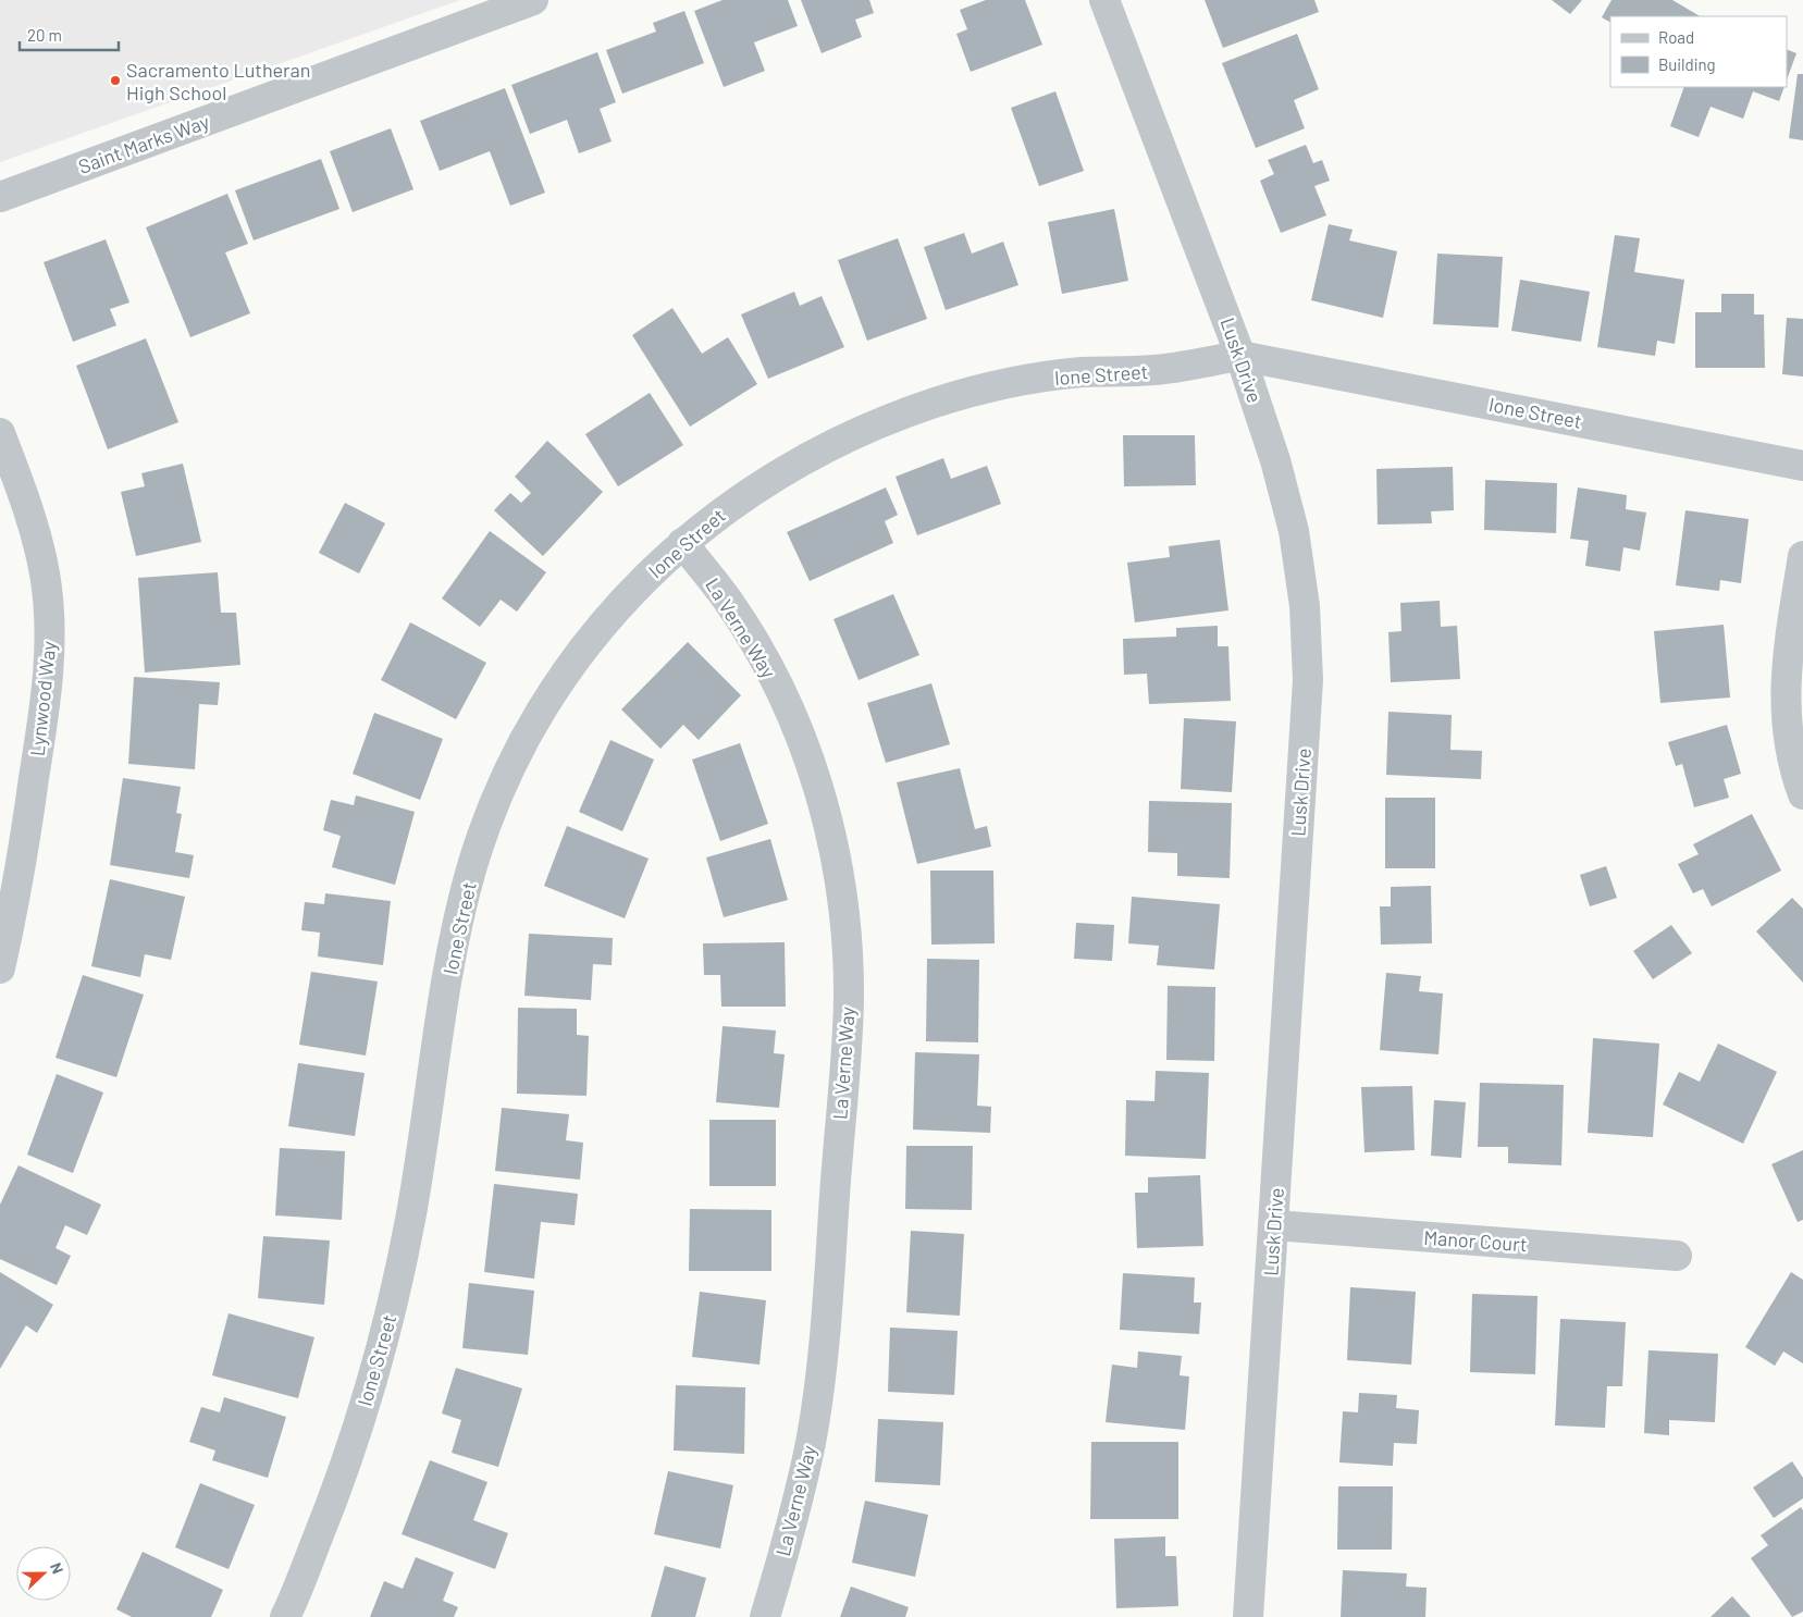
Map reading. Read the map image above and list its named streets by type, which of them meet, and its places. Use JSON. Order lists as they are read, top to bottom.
{
  "streets": {
    "street": [
      "Saint Marks Way",
      "Lusk Drive",
      "Ione Street",
      "La Verne Way",
      "Lynwood Way",
      "Manor Court"
    ]
  },
  "crossings": [
    ["Lusk Drive", "Ione Street"],
    ["Lusk Drive", "Manor Court"],
    ["Ione Street", "La Verne Way"]
  ],
  "places": ["Sacramento Lutheran High School"],
  "legend": ["Road", "Building"],
  "scale_bar": "20 m",
  "north": "right"
}
